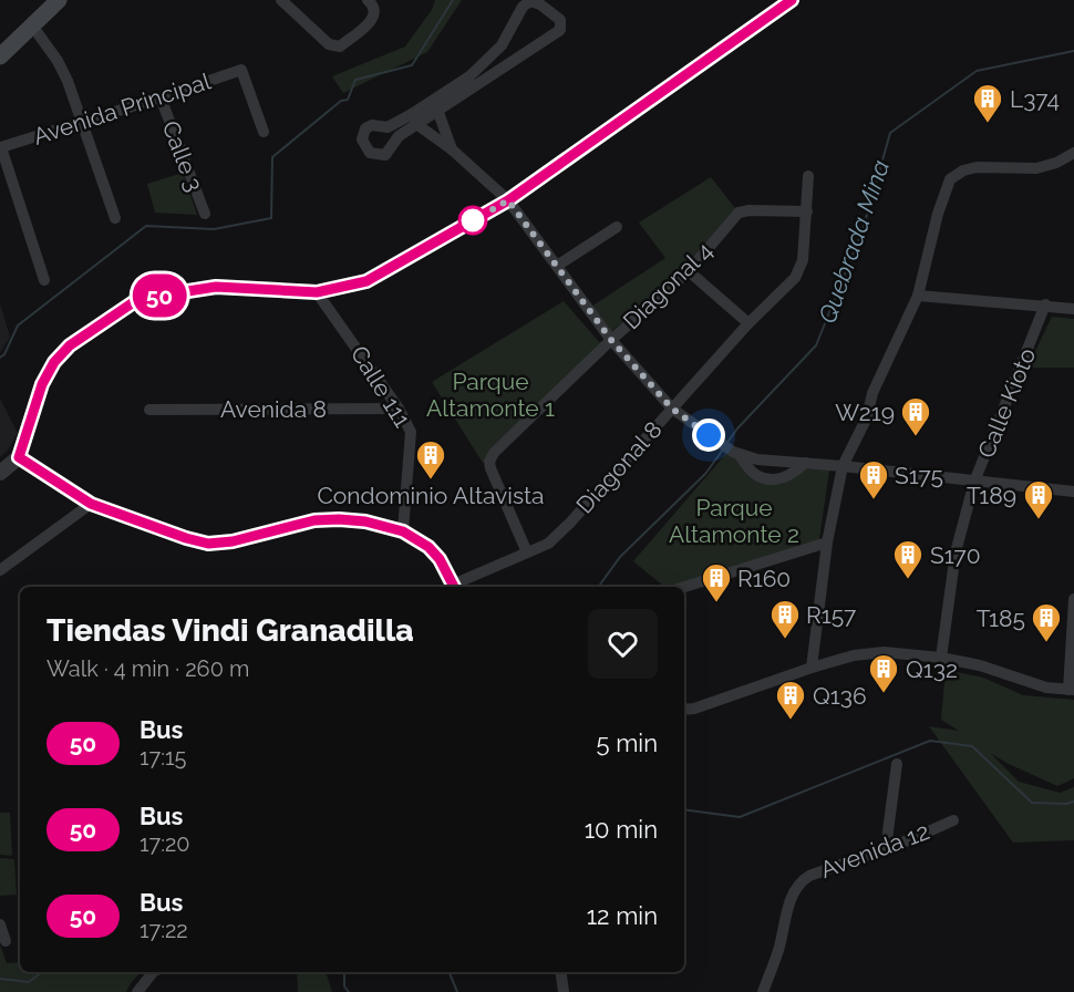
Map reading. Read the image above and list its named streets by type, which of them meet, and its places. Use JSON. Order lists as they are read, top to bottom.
{
  "streets": {
    "street": [
      "Avenida Principal",
      "Calle 3",
      "Diagonal 4",
      "Calle 111",
      "Calle Kioto",
      "Avenida 8",
      "Diagonal 8",
      "Avenida 12"
    ]
  },
  "crossings": [
    ["Avenida Principal", "Calle 3"],
    ["Diagonal 4", "Diagonal 8"],
    ["Calle 111", "Avenida 8"]
  ],
  "water": ["Quebrada Mina"],
  "parks": ["Parque Altamonte 1", "Parque Altamonte 2"],
  "places": {
    "building": [
      "L374",
      "W219",
      "Condominio Altavista",
      "S175",
      "T189",
      "S170",
      "R160",
      "R157",
      "T185",
      "Q132",
      "Q136"
    ]
  },
  "lines": ["bus line 50"],
  "page": {
    "on_map": "50",
    "heading": ["Tiendas Vindi Granadilla", "Walk · 4 min · 260 m"],
    "list": [
      {
        "mark": "50",
        "name": "Bus",
        "note": "17:15",
        "value": "5 min"
      },
      {
        "mark": "50",
        "name": "Bus",
        "note": "17:20",
        "value": "10 min"
      },
      {
        "mark": "50",
        "name": "Bus",
        "note": "17:22",
        "value": "12 min"
      }
    ]
  }
}
